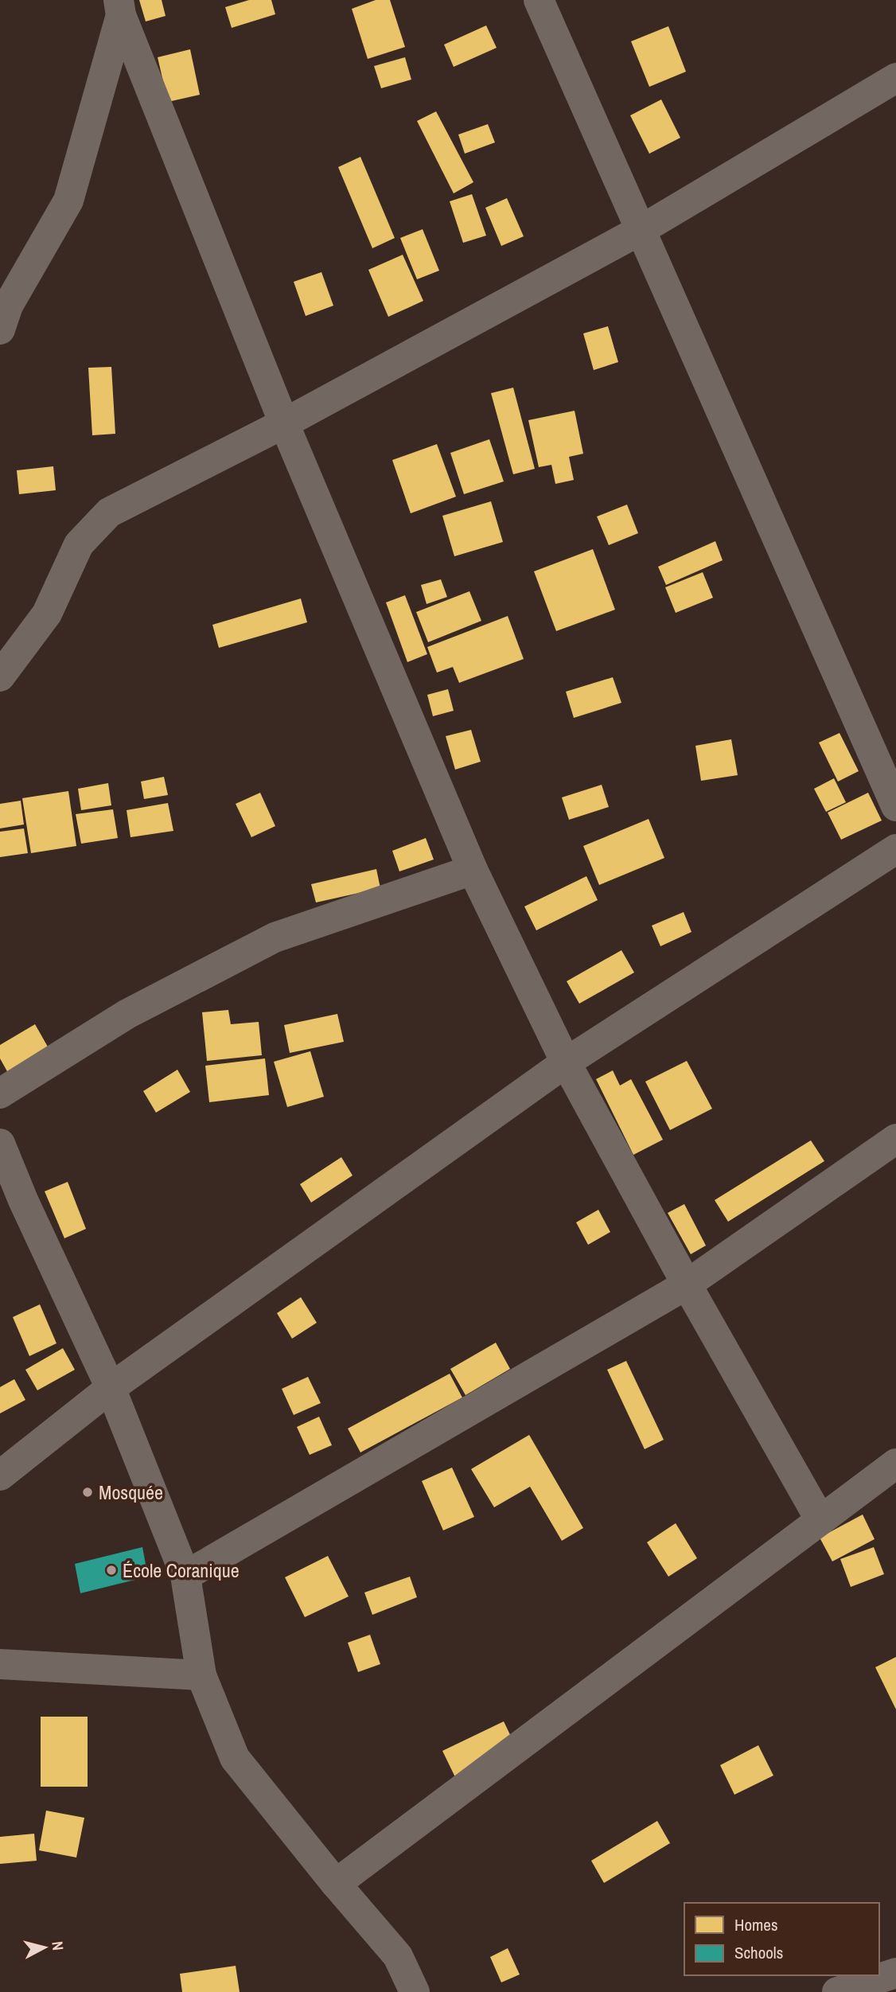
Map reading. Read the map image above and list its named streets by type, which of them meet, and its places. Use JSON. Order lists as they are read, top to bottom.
{
  "places": ["Mosquée", "École Coranique"],
  "legend": ["Homes", "Schools"],
  "north": "right"
}
